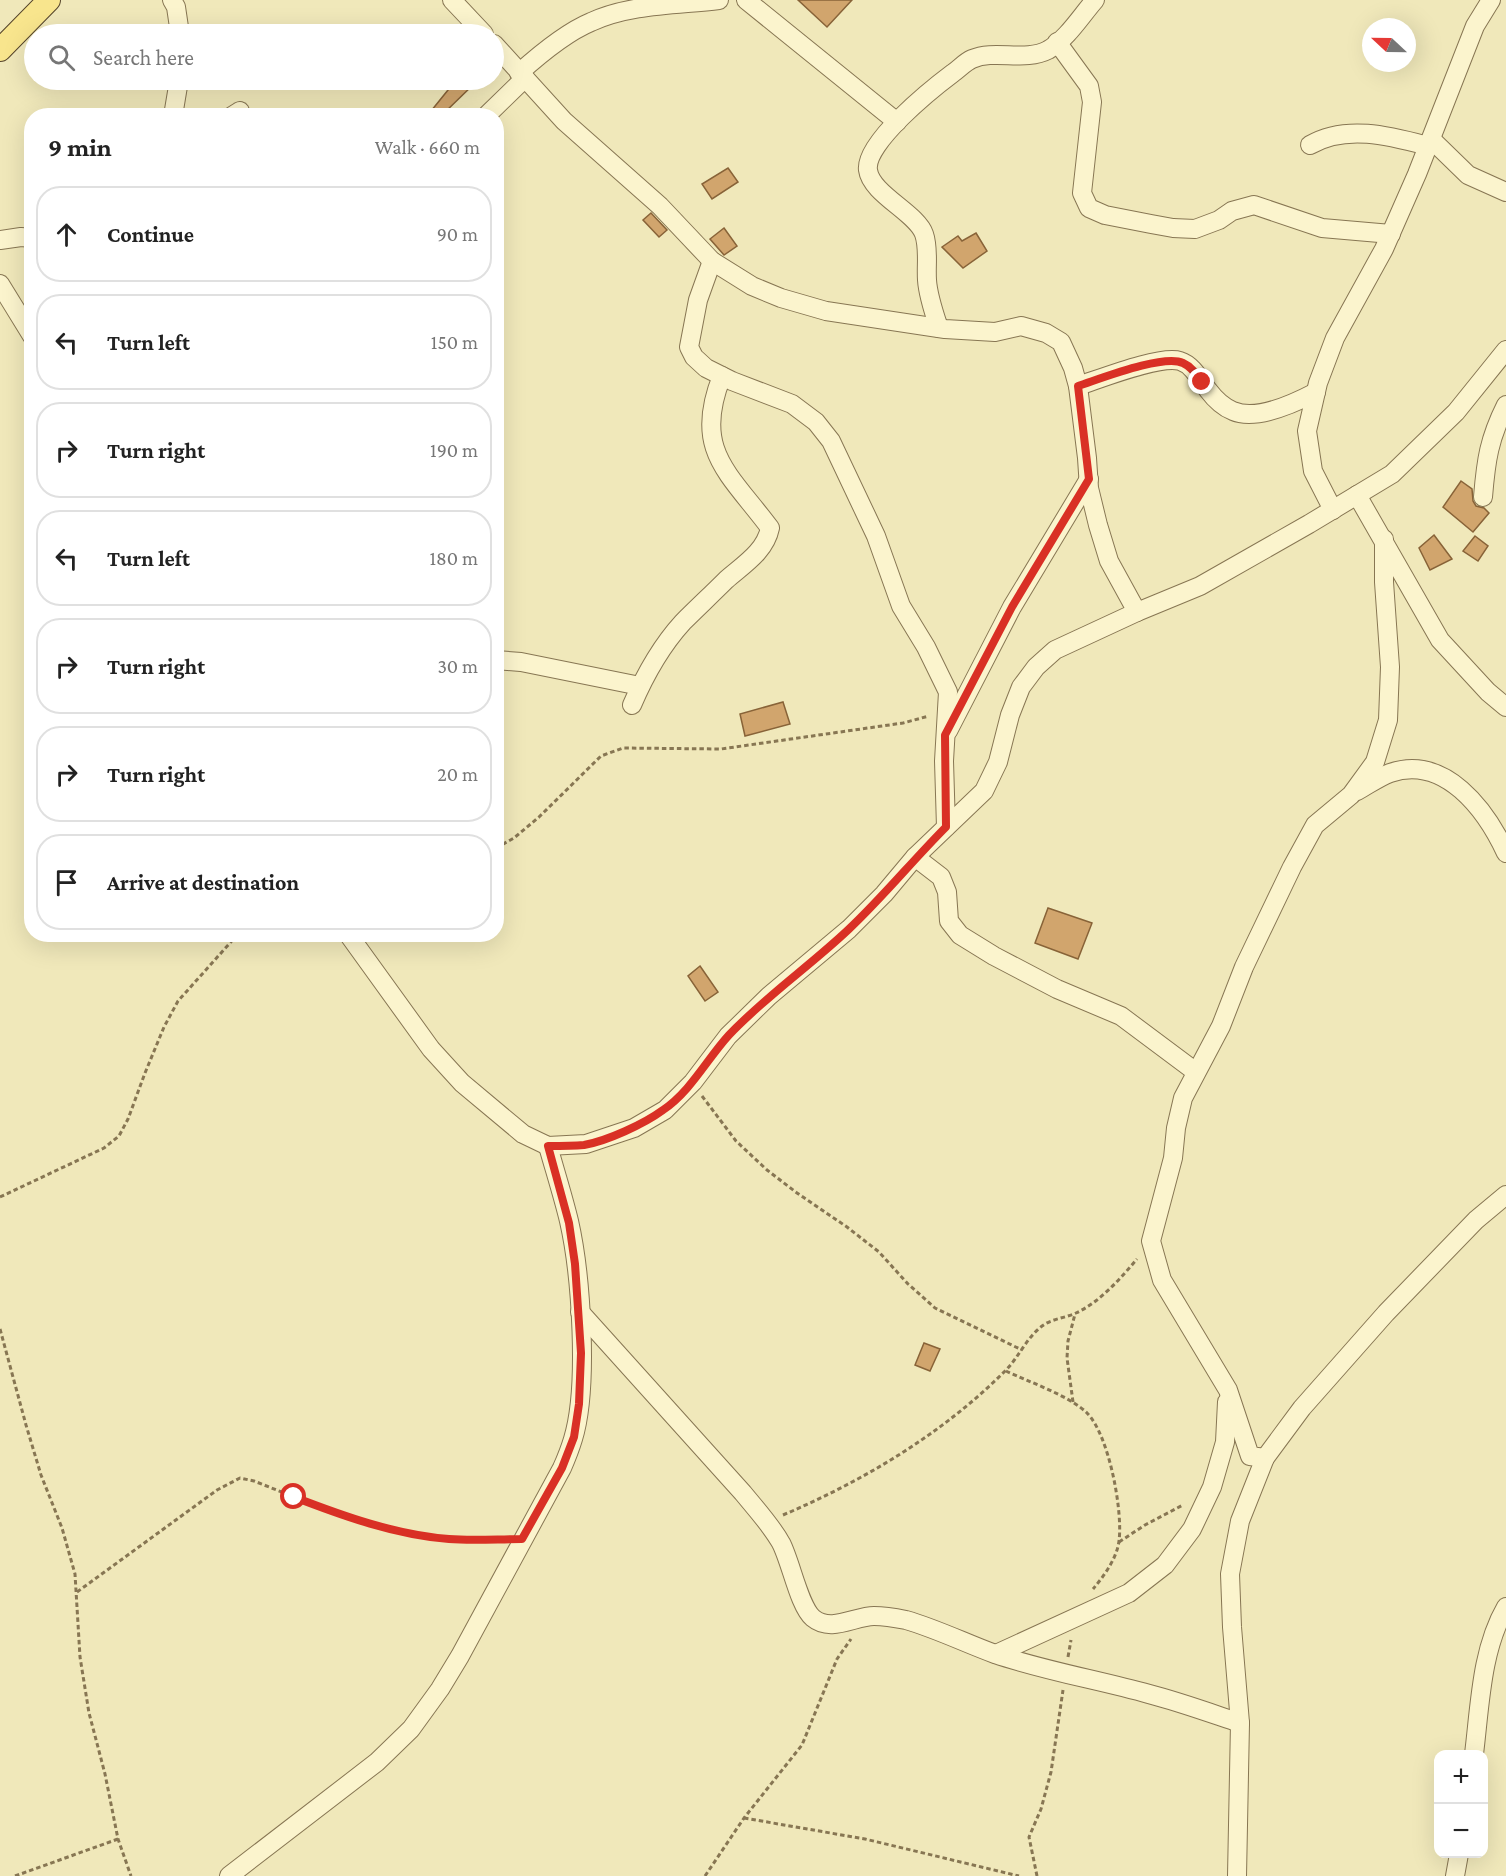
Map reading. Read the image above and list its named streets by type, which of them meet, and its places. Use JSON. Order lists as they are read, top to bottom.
{
  "north": "left",
  "page": {
    "search": "Search here",
    "heading": ["9 min", "Walk · 660 m"],
    "list": [
      ["Continue", "90 m"],
      ["Turn left", "150 m"],
      ["Turn right", "190 m"],
      ["Turn left", "180 m"],
      ["Turn right", "30 m"],
      ["Turn right", "20 m"],
      "Arrive at destination"
    ],
    "map_buttons": ["+", "−"]
  }
}
